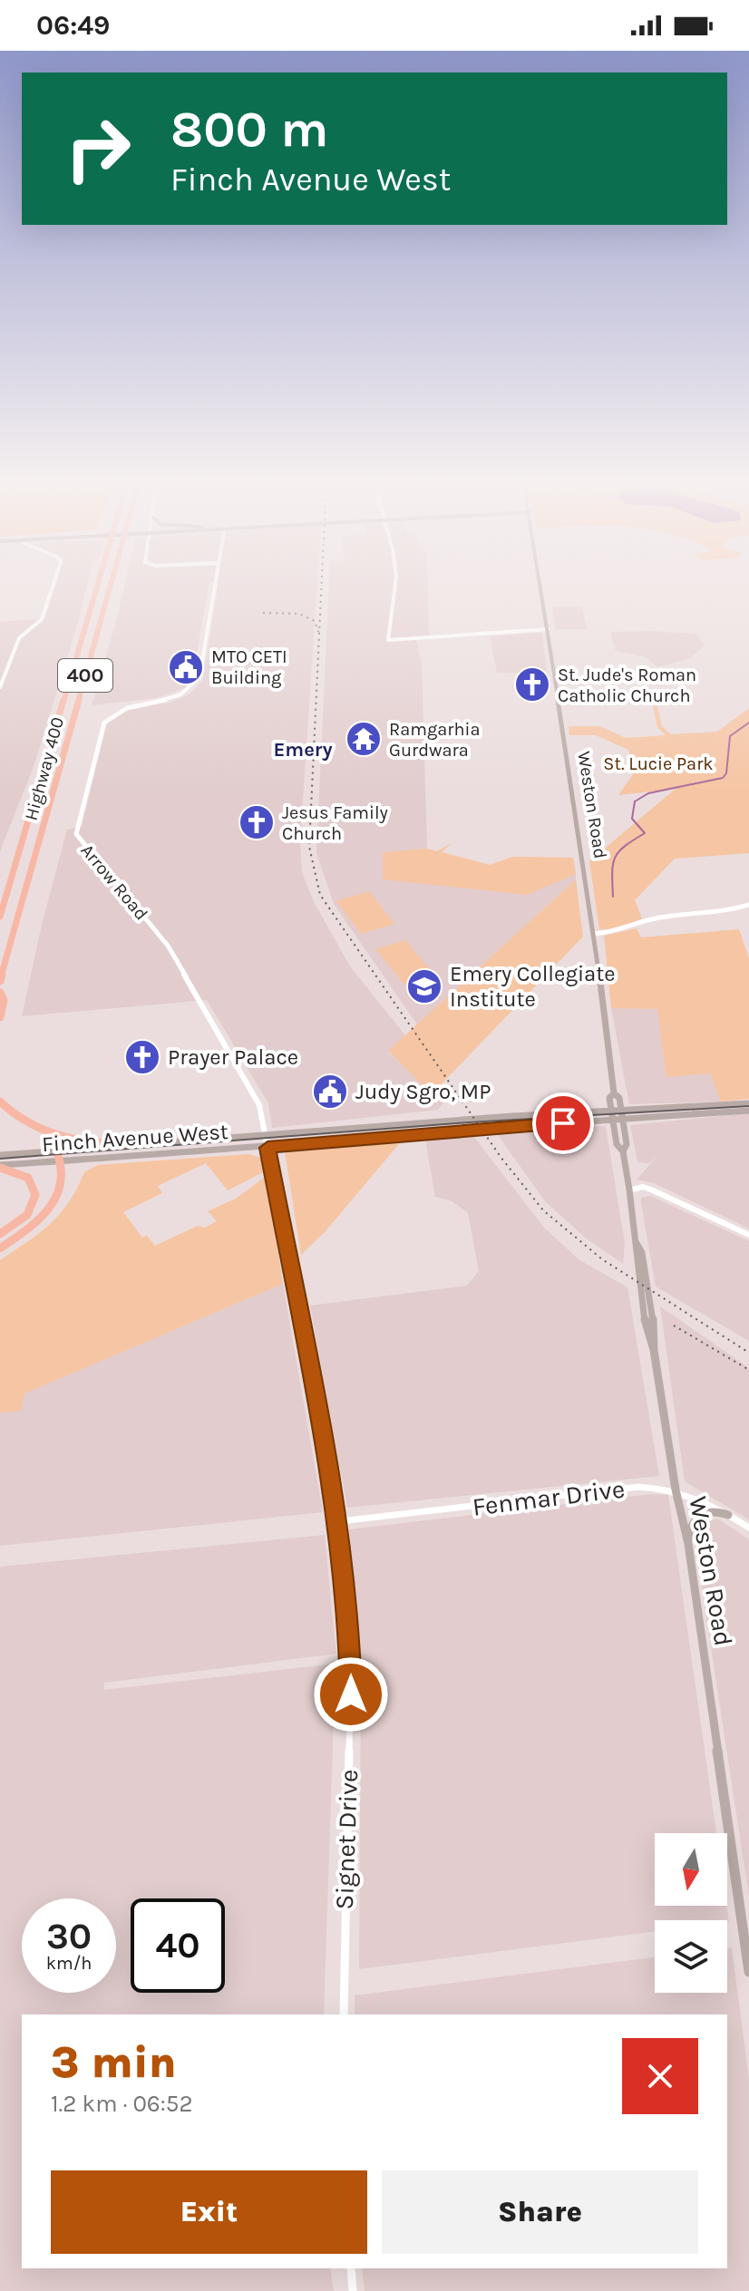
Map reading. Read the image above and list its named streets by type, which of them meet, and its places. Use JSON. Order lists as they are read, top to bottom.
{
  "streets": {
    "highway": ["400", "Highway 400"],
    "main road": ["Weston Road", "Finch Avenue West"],
    "street": ["Arrow Road", "Fenmar Drive", "Signet Drive"]
  },
  "crossings": [
    ["Weston Road", "Finch Avenue West"],
    ["Weston Road", "Fenmar Drive"],
    ["Arrow Road", "Finch Avenue West"],
    ["Arrow Road", "Signet Drive"],
    ["Finch Avenue West", "Signet Drive"],
    ["Fenmar Drive", "Signet Drive"]
  ],
  "districts": ["Emery"],
  "parks": ["St. Lucie Park"],
  "places": {
    "public building": ["MTO CETI Building", "Judy Sgro, MP"],
    "church": ["St. Jude's Roman Catholic Church", "Jesus Family Church", "Prayer Palace"],
    "temple": ["Ramgarhia Gurdwara"],
    "school or university": ["Emery Collegiate Institute"]
  },
  "north": "bottom",
  "page": {
    "status": "06:49",
    "turn": ["800 m", "Finch Avenue West"],
    "speed": "30 km/h",
    "limit": "40",
    "heading": ["3 min", "1.2 km · 06:52"],
    "buttons": ["Exit", "Share"]
  }
}
